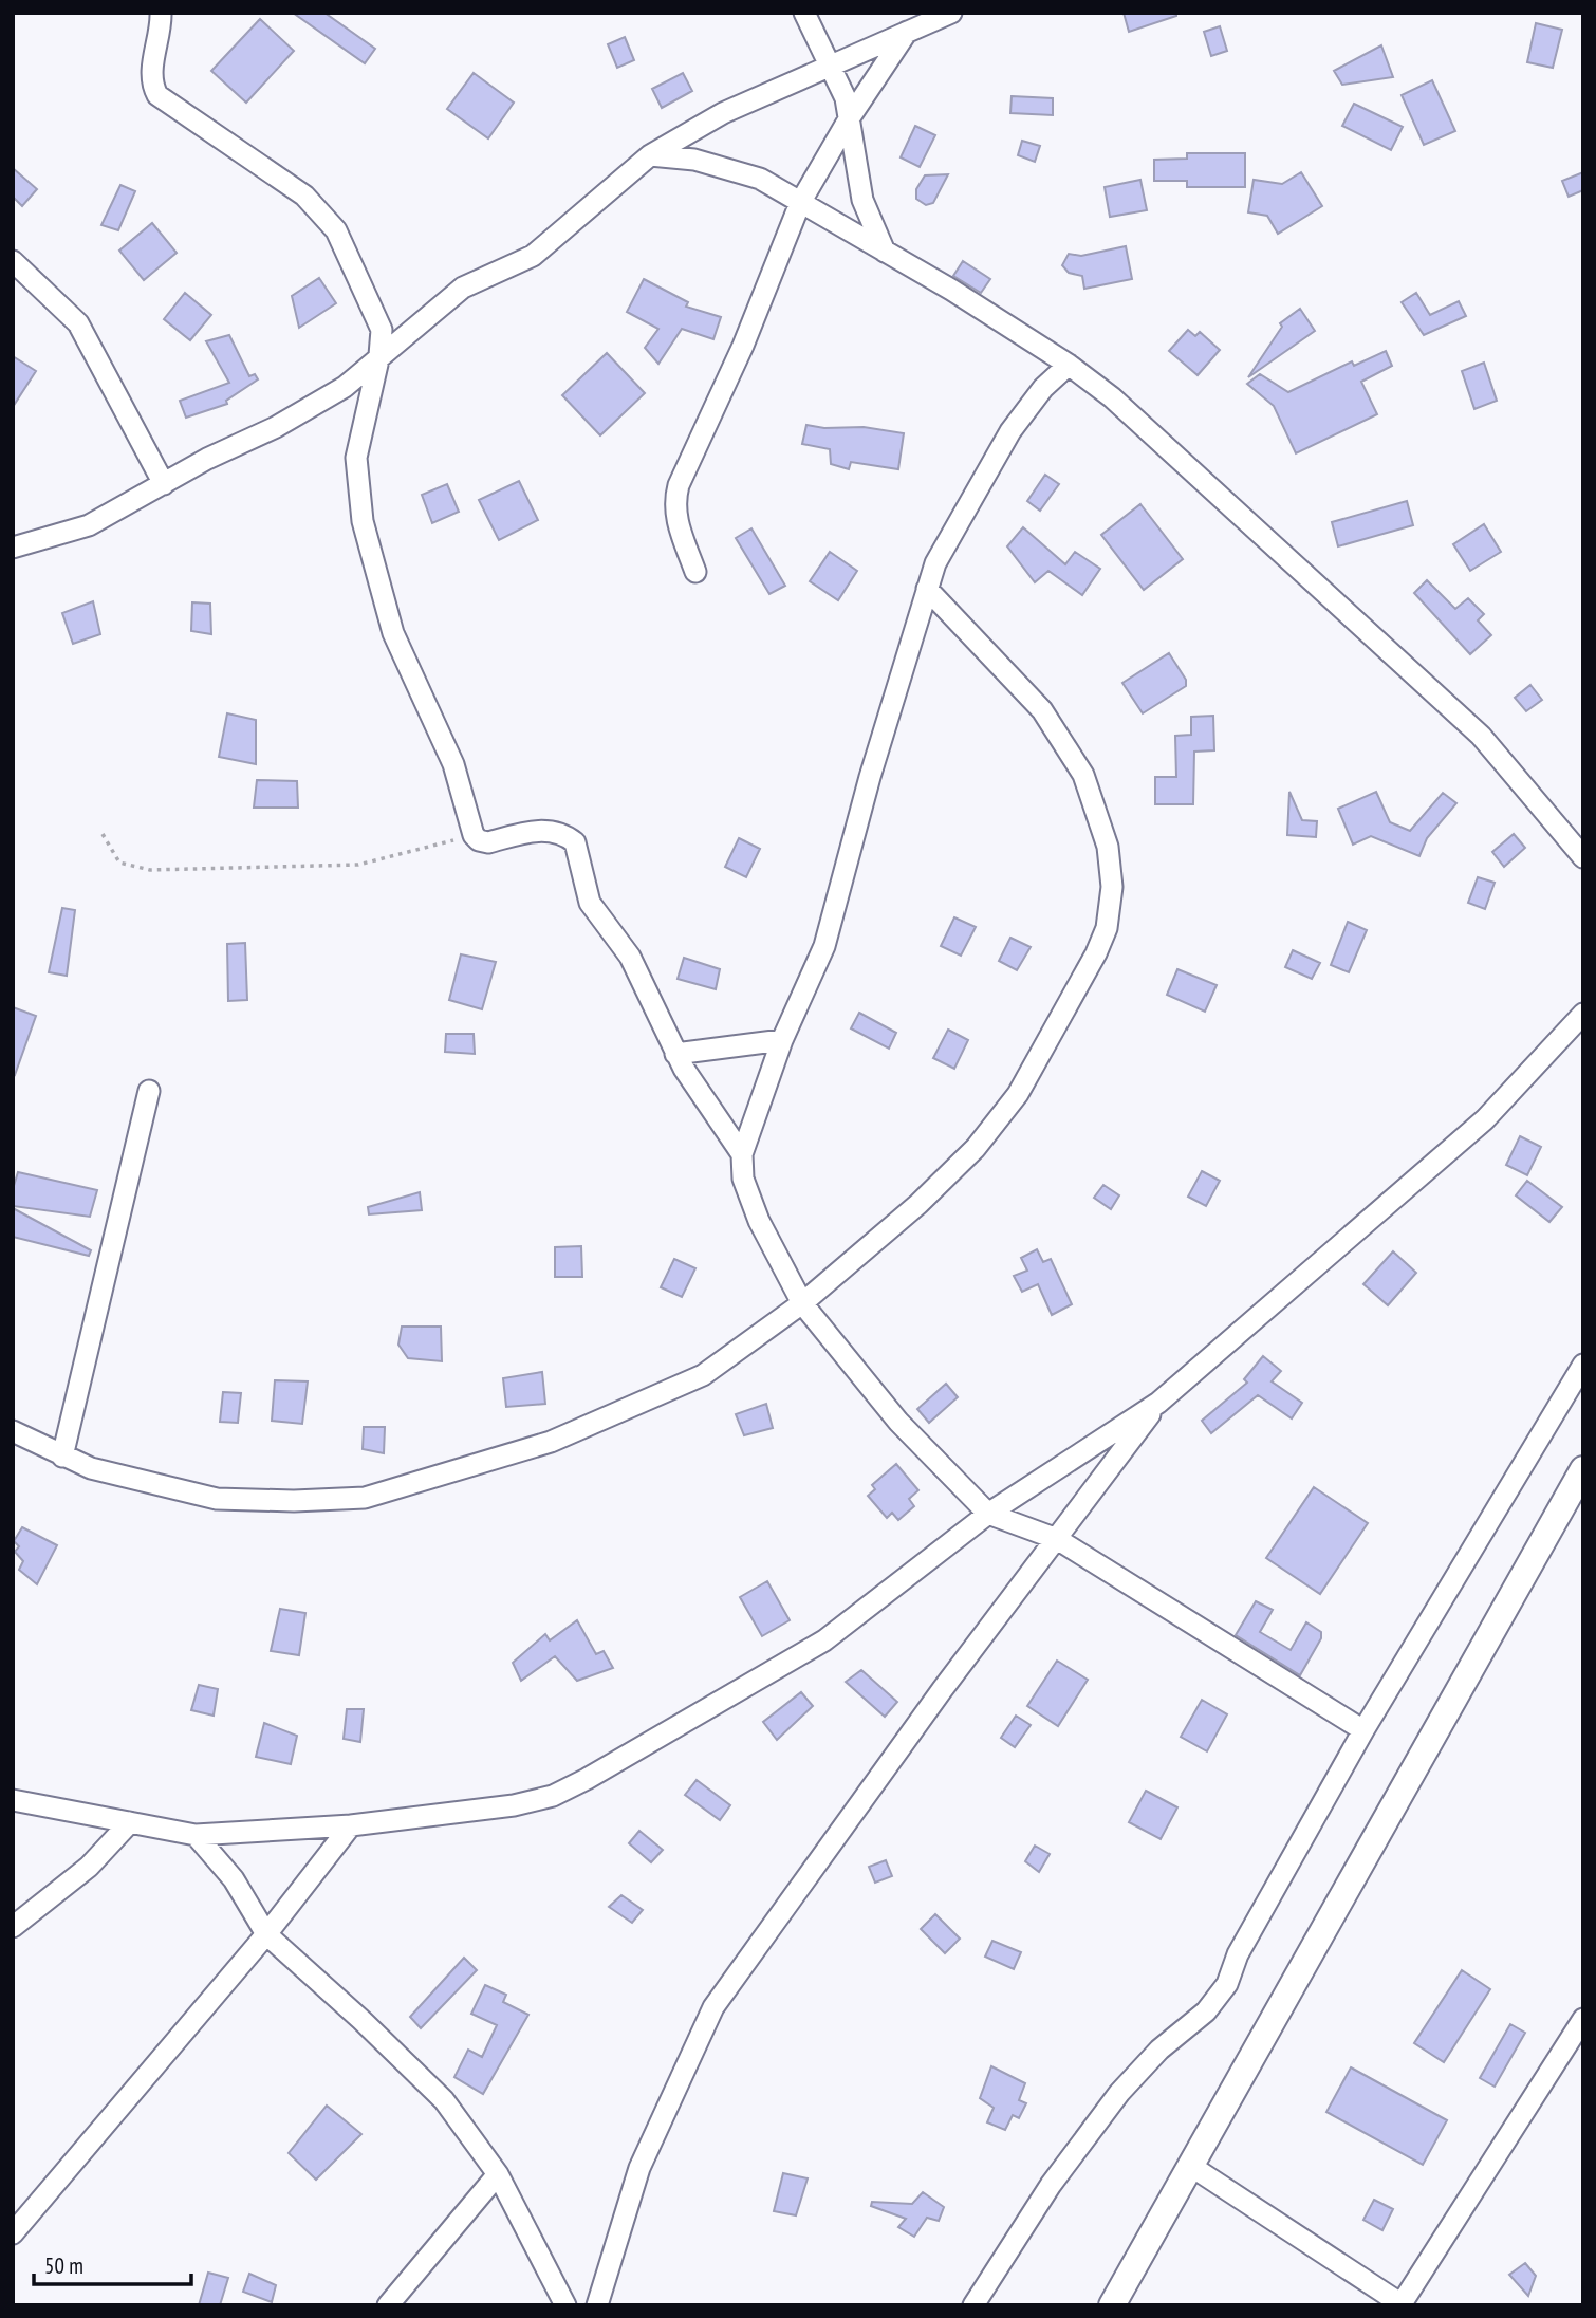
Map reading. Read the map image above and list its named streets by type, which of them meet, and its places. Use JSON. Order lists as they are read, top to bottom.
{
  "scale_bar": "50 m"
}
